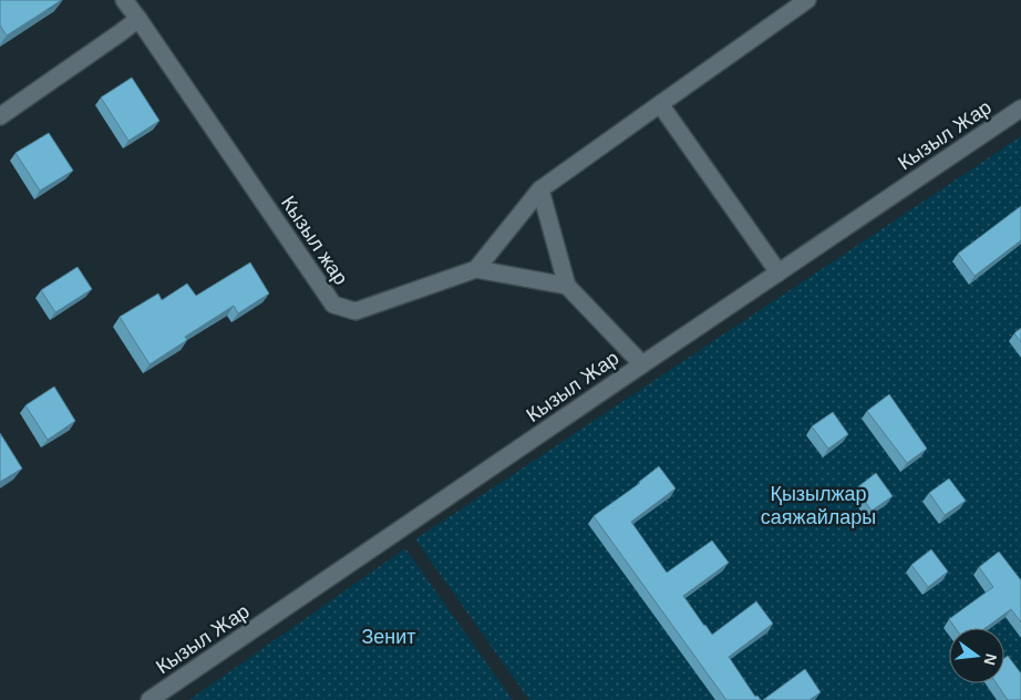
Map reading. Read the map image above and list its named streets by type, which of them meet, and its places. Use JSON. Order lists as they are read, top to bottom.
{
  "streets": {
    "street": ["Кызыл Жар", "Кызыл жар"]
  },
  "crossings": [
    ["Кызыл Жар", "Кызыл жар"]
  ],
  "parks": ["Қызылжар саяжайлары", "Зенит"],
  "north": "right"
}
